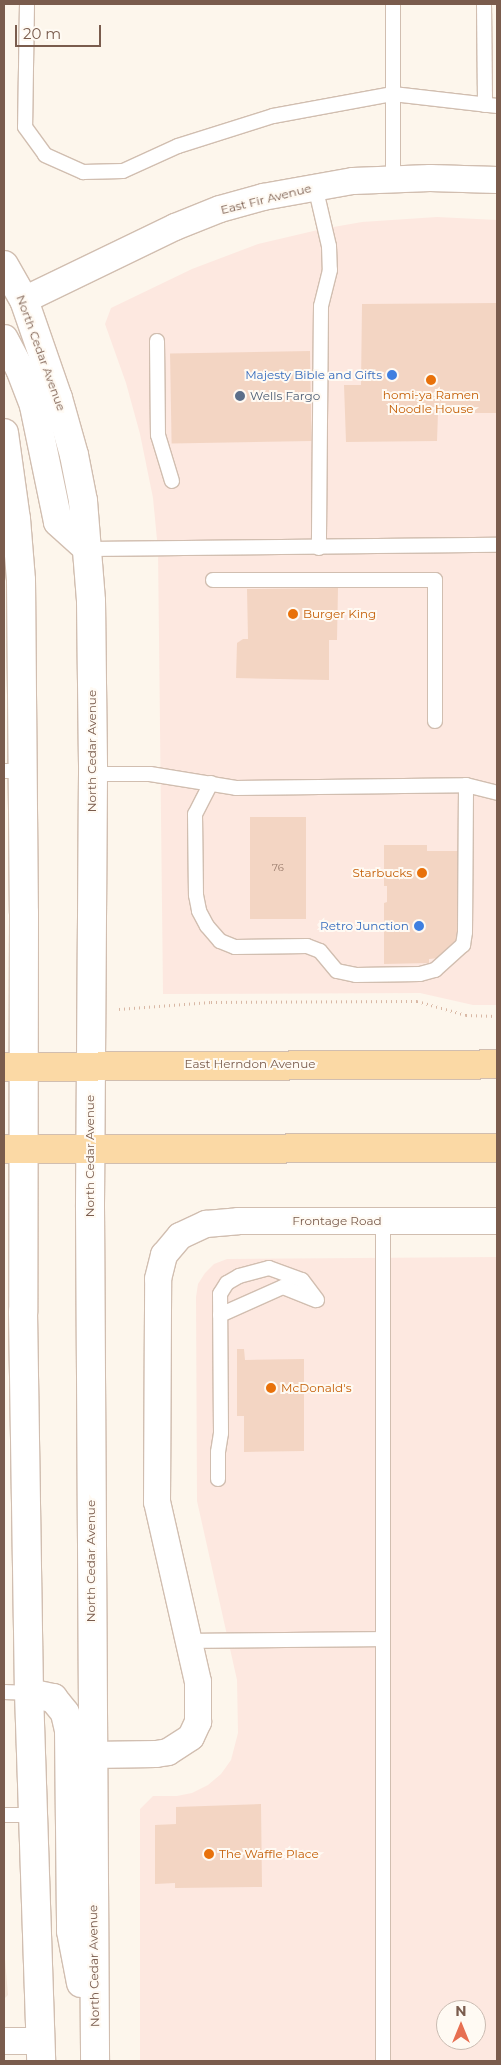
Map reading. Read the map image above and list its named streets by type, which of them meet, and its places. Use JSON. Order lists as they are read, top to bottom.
{
  "streets": {
    "main road": ["North Cedar Avenue", "East Herndon Avenue"],
    "street": ["East Fir Avenue", "Frontage Road"]
  },
  "crossings": [
    ["East Fir Avenue", "North Cedar Avenue"],
    ["North Cedar Avenue", "East Herndon Avenue"]
  ],
  "places": [
    "Majesty Bible and Gifts",
    "homi-ya Ramen Noodle House",
    "Wells Fargo",
    "Burger King",
    "Starbucks",
    "Retro Junction",
    "McDonald's",
    "The Waffle Place"
  ],
  "house_numbers": ["76"],
  "scale_bar": "20 m",
  "north": "top"
}
